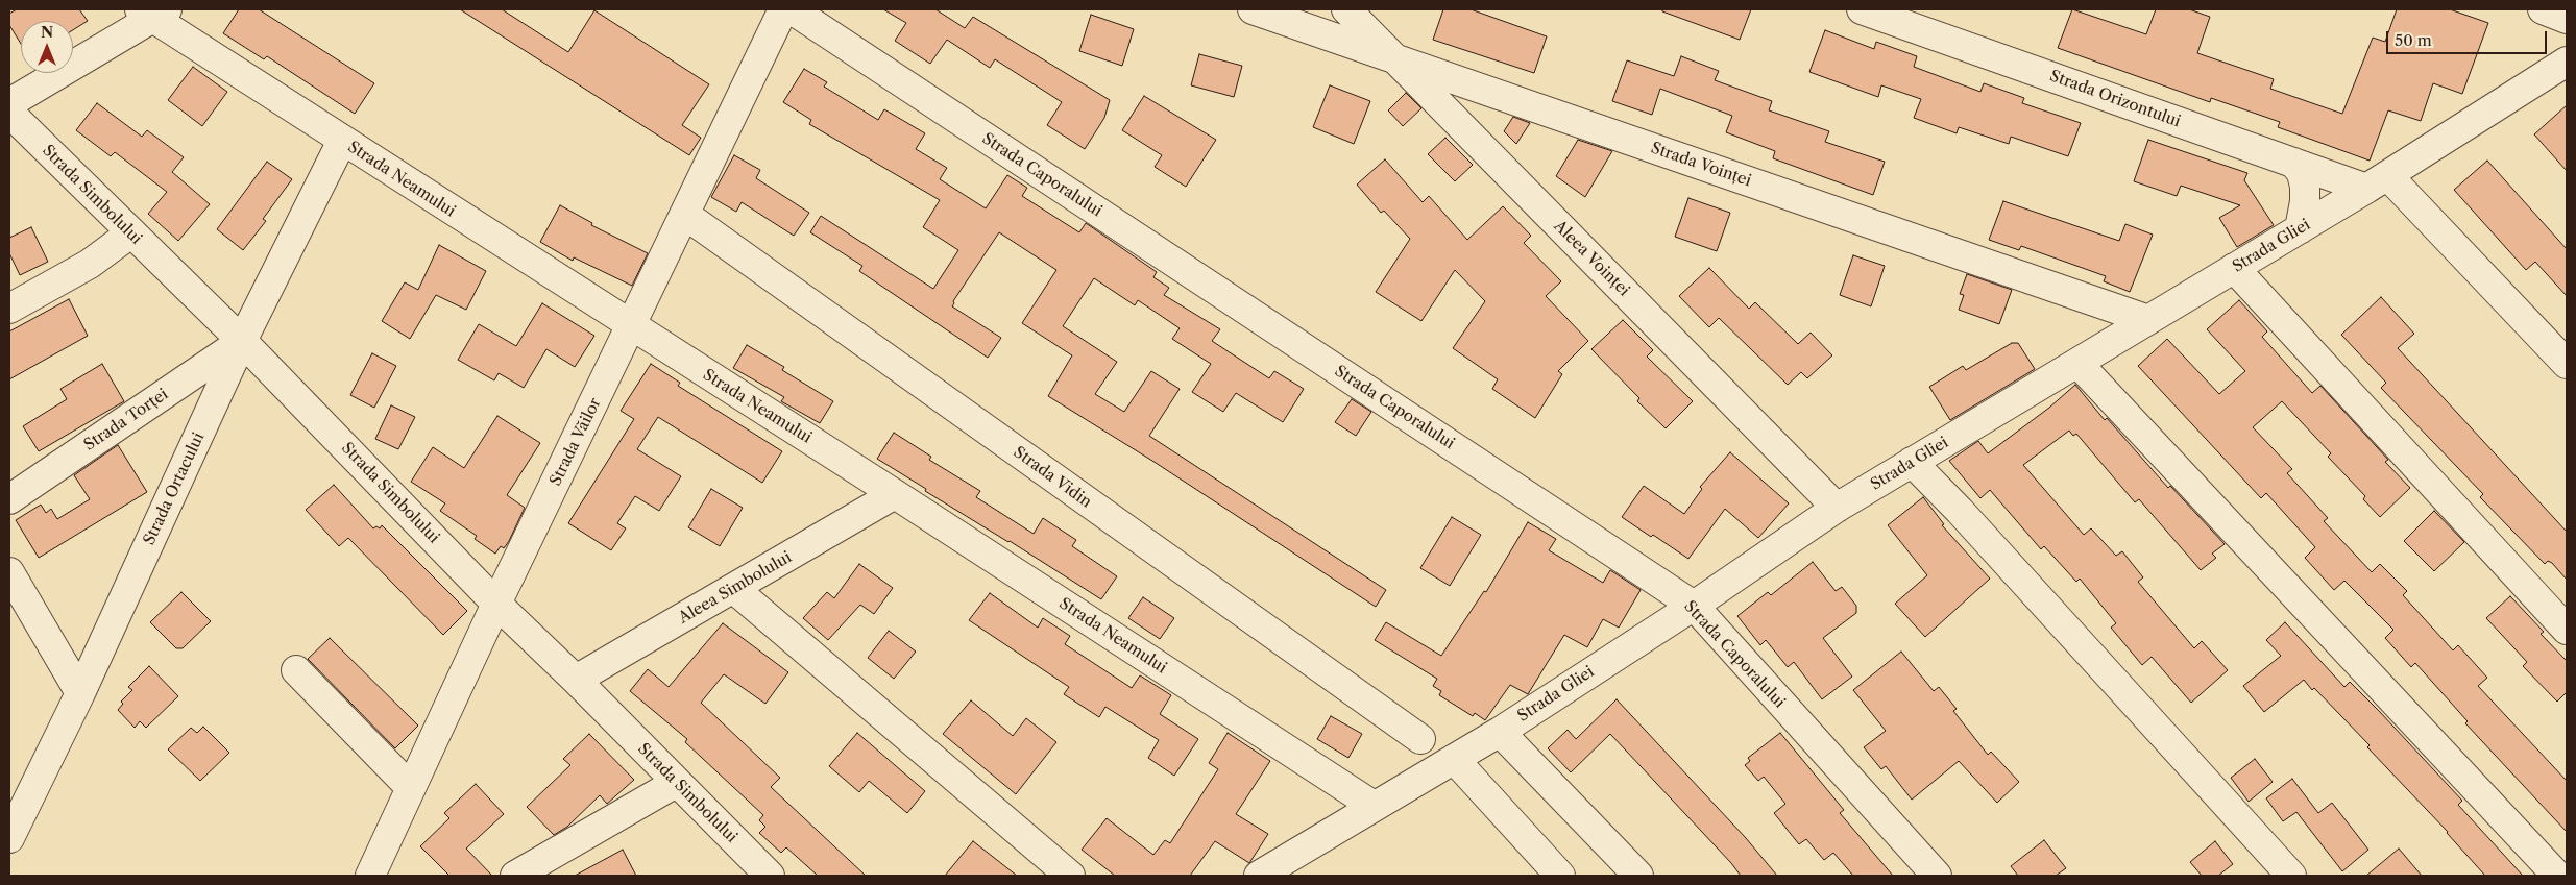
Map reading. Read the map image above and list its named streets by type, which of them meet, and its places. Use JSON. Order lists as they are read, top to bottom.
{
  "streets": {
    "street": [
      "Strada Orizontului",
      "Strada Voinței",
      "Strada Caporalului",
      "Strada Neamului",
      "Strada Simbolului",
      "Strada Gliei",
      "Aleea Voinței",
      "Strada Torței",
      "Strada Văilor",
      "Strada Vidin",
      "Strada Ortacului",
      "Aleea Simbolului"
    ]
  },
  "crossings": [
    ["Strada Orizontului", "Strada Gliei"],
    ["Strada Voinței", "Strada Gliei"],
    ["Strada Voinței", "Aleea Voinței"],
    ["Strada Caporalului", "Strada Gliei"],
    ["Strada Neamului", "Strada Gliei"],
    ["Strada Neamului", "Strada Văilor"],
    ["Strada Neamului", "Strada Ortacului"],
    ["Strada Neamului", "Aleea Simbolului"],
    ["Strada Simbolului", "Strada Torței"],
    ["Strada Simbolului", "Strada Văilor"],
    ["Strada Simbolului", "Strada Ortacului"],
    ["Strada Simbolului", "Aleea Simbolului"],
    ["Strada Gliei", "Aleea Voinței"],
    ["Strada Torței", "Strada Ortacului"],
    ["Strada Văilor", "Strada Vidin"]
  ],
  "scale_bar": "50 m",
  "north": "top"
}
